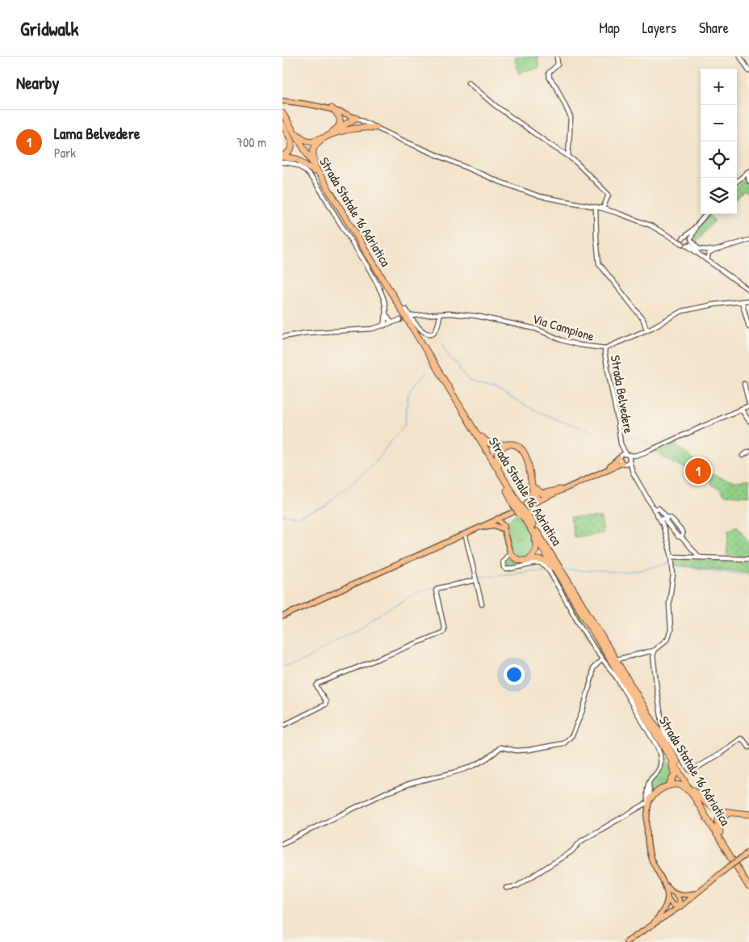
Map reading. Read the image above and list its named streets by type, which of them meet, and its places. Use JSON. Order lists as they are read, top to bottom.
{
  "streets": {
    "highway": ["Strada Statale 16 Adriatica"],
    "street": ["Via Campione", "Strada Belvedere"]
  },
  "crossings": [
    ["Via Campione", "Strada Belvedere"]
  ],
  "page": {
    "header": "Gridwalk",
    "nav": ["Map", "Layers", "Share"],
    "heading": "Nearby",
    "map_buttons": ["+", "−"],
    "list": [
      {
        "mark": "1",
        "name": "Lama Belvedere",
        "note": "Park",
        "value": "700 m"
      }
    ],
    "pins": "1"
  }
}
